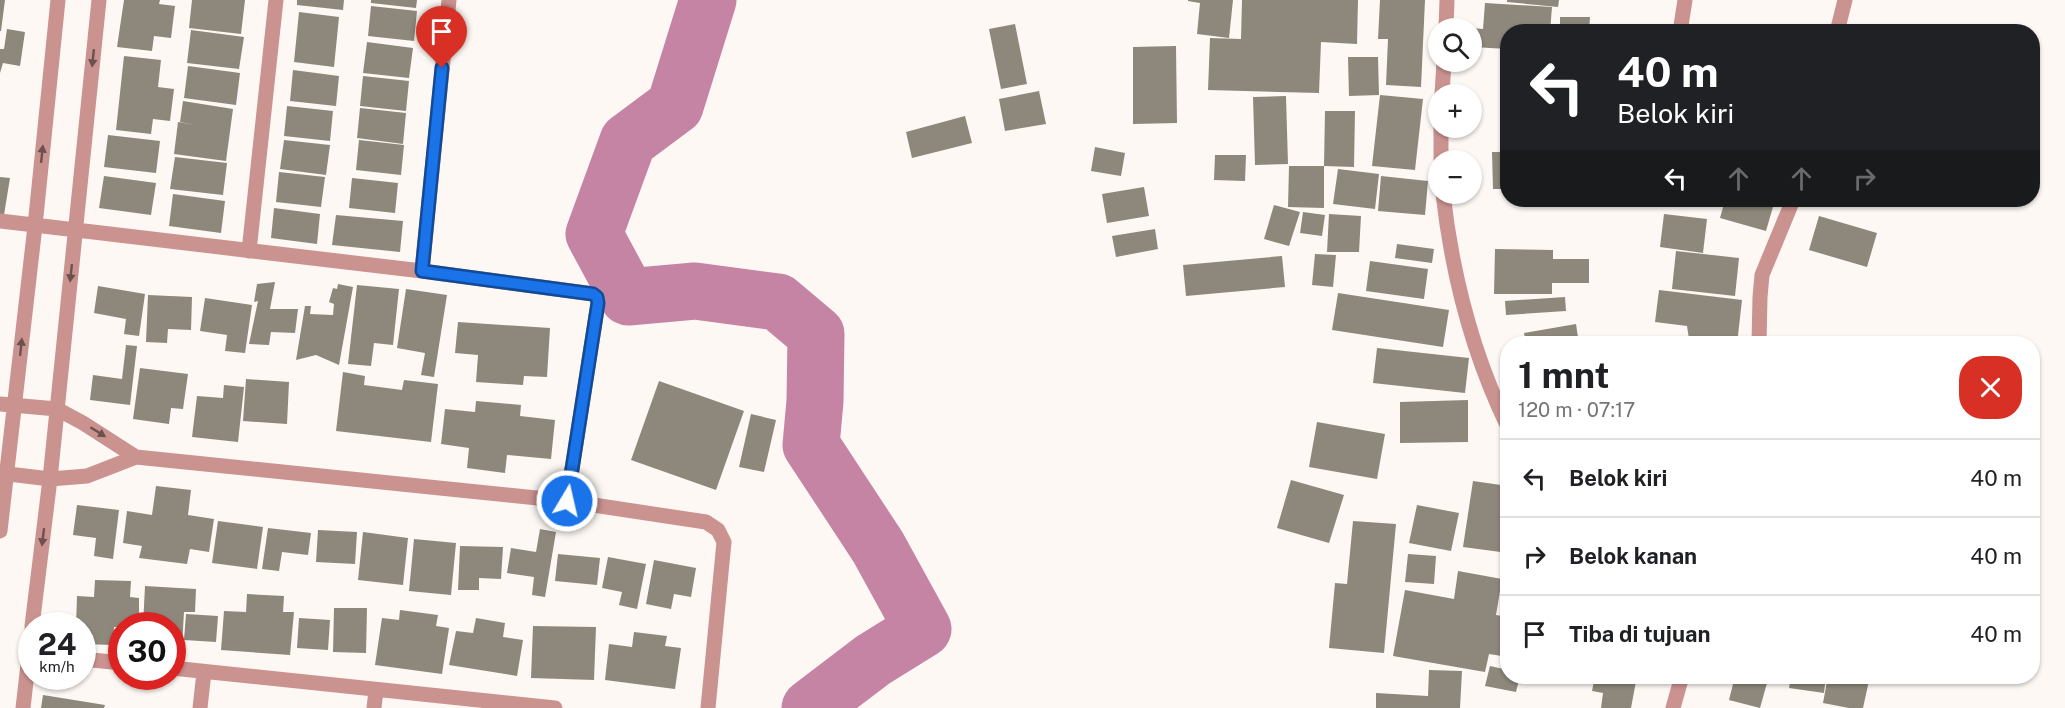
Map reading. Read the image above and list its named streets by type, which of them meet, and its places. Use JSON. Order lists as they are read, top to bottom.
{
  "page": {
    "map_buttons": ["+", "−"],
    "turn": ["40 m", "Belok kiri"],
    "heading": ["1 mnt", "120 m · 07:17"],
    "list": [
      {
        "name": "Belok kiri",
        "value": "40 m"
      },
      {
        "name": "Belok kanan",
        "value": "40 m"
      },
      {
        "name": "Tiba di tujuan",
        "value": "40 m"
      }
    ],
    "speed": "24 km/h",
    "limit": "30"
  }
}
